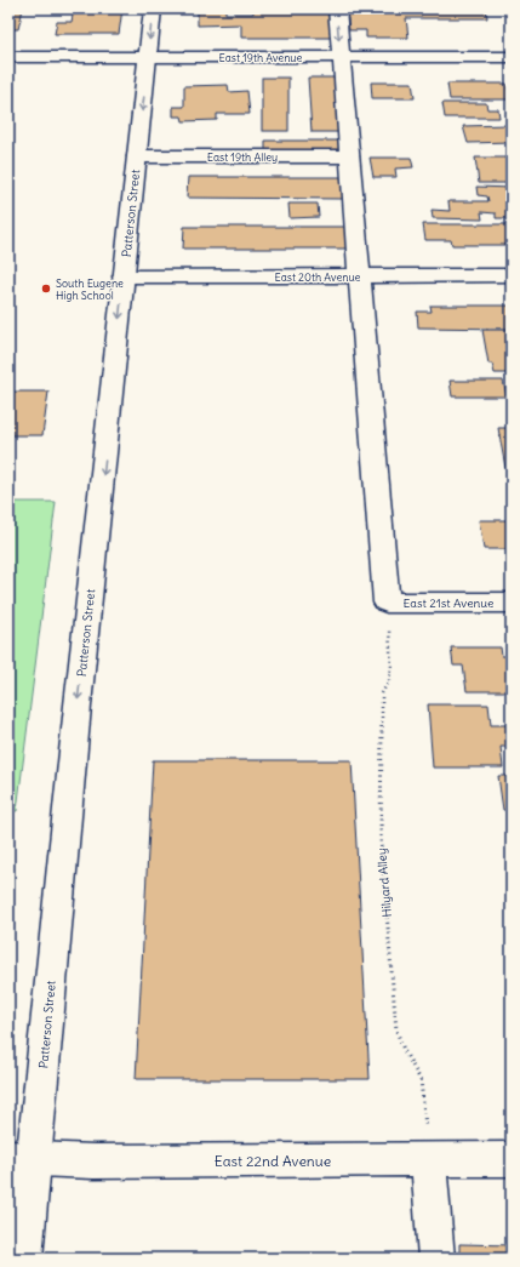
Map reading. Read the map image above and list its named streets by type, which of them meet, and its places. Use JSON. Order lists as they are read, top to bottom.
{
  "streets": {
    "main road": [
      "East 19th Avenue",
      "East 19th Alley",
      "Patterson Street",
      "East 20th Avenue",
      "East 21st Avenue",
      "East 22nd Avenue"
    ],
    "path": ["Hilyard Alley"]
  },
  "crossings": [
    ["East 19th Avenue", "Patterson Street"],
    ["East 19th Alley", "Patterson Street"],
    ["Patterson Street", "East 20th Avenue"],
    ["Patterson Street", "East 22nd Avenue"],
    ["East 21st Avenue", "Hilyard Alley"],
    ["Hilyard Alley", "East 22nd Avenue"]
  ],
  "one_way": ["Patterson Street"],
  "places": ["South Eugene High School"]
}
